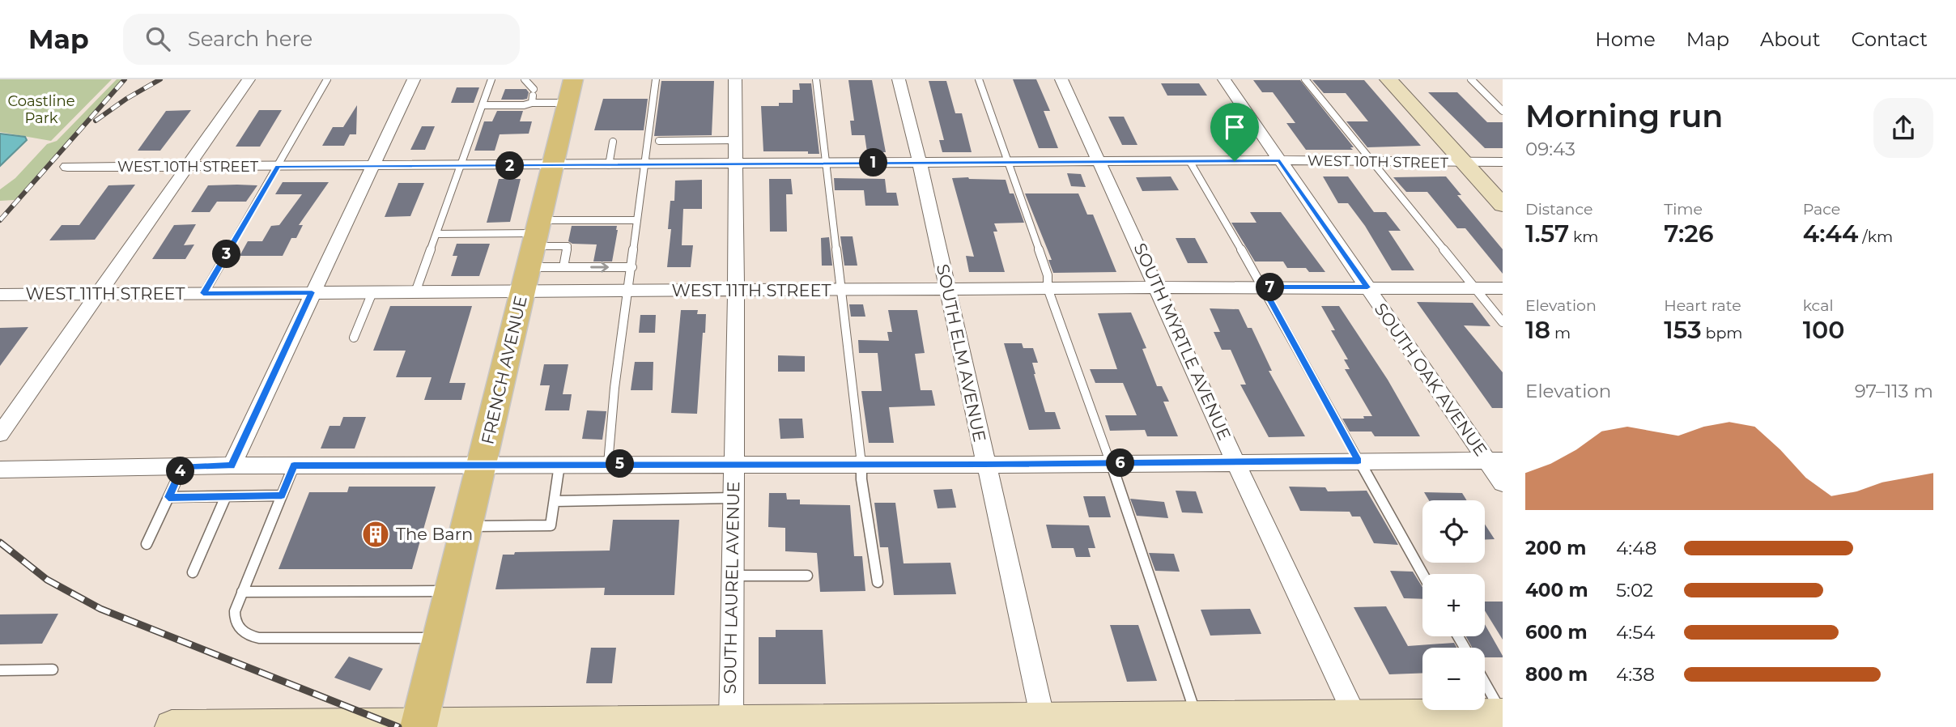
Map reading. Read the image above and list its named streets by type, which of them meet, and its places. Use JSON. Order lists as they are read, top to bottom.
{
  "streets": {
    "main road": ["FRENCH AVENUE"],
    "street": [
      "WEST 10TH STREET",
      "WEST 11TH STREET",
      "SOUTH MYRTLE AVENUE",
      "SOUTH ELM AVENUE",
      "SOUTH OAK AVENUE",
      "SOUTH LAUREL AVENUE"
    ]
  },
  "crossings": [
    ["WEST 10TH STREET", "SOUTH MYRTLE AVENUE"],
    ["WEST 10TH STREET", "SOUTH ELM AVENUE"],
    ["WEST 10TH STREET", "FRENCH AVENUE"],
    ["WEST 10TH STREET", "SOUTH OAK AVENUE"],
    ["WEST 10TH STREET", "SOUTH LAUREL AVENUE"],
    ["WEST 11TH STREET", "SOUTH MYRTLE AVENUE"],
    ["WEST 11TH STREET", "SOUTH ELM AVENUE"],
    ["WEST 11TH STREET", "FRENCH AVENUE"],
    ["WEST 11TH STREET", "SOUTH OAK AVENUE"],
    ["WEST 11TH STREET", "SOUTH LAUREL AVENUE"]
  ],
  "parks": ["Coastline Park"],
  "places": {
    "building": ["The Barn"]
  },
  "page": {
    "header": "Map",
    "search": "Search here",
    "nav": [
      "Home",
      "Map",
      "About",
      "Contact"
    ],
    "heading": ["Morning run", "09:43"],
    "pins": [
      "1",
      "2",
      "3",
      "7",
      "6",
      "5",
      "4"
    ],
    "stats": [
      ["Distance", "1.57 km"],
      ["Time", "7:26"],
      ["Pace", "4:44 /km"],
      ["Elevation", "18 m"],
      ["Heart rate", "153 bpm"],
      ["kcal", "100"]
    ],
    "chart": ["Elevation", "97–113 m"],
    "map_buttons": ["+", "−"],
    "list": [
      {
        "name": "200 m",
        "note": "4:48"
      },
      {
        "name": "400 m",
        "note": "5:02"
      },
      {
        "name": "600 m",
        "note": "4:54"
      },
      {
        "name": "800 m",
        "note": "4:38"
      }
    ]
  }
}
